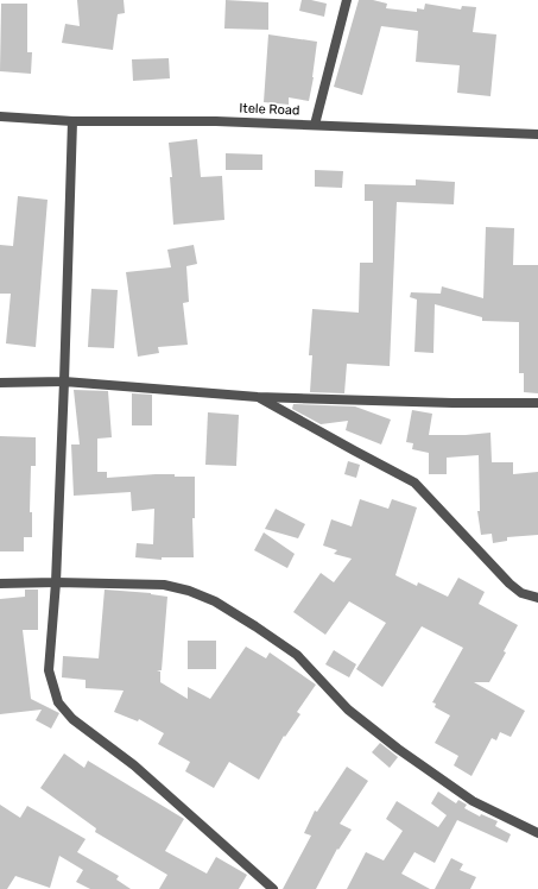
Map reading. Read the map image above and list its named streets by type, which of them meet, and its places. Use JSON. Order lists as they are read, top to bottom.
{
  "streets": {
    "street": ["Itele Road"]
  }
}
